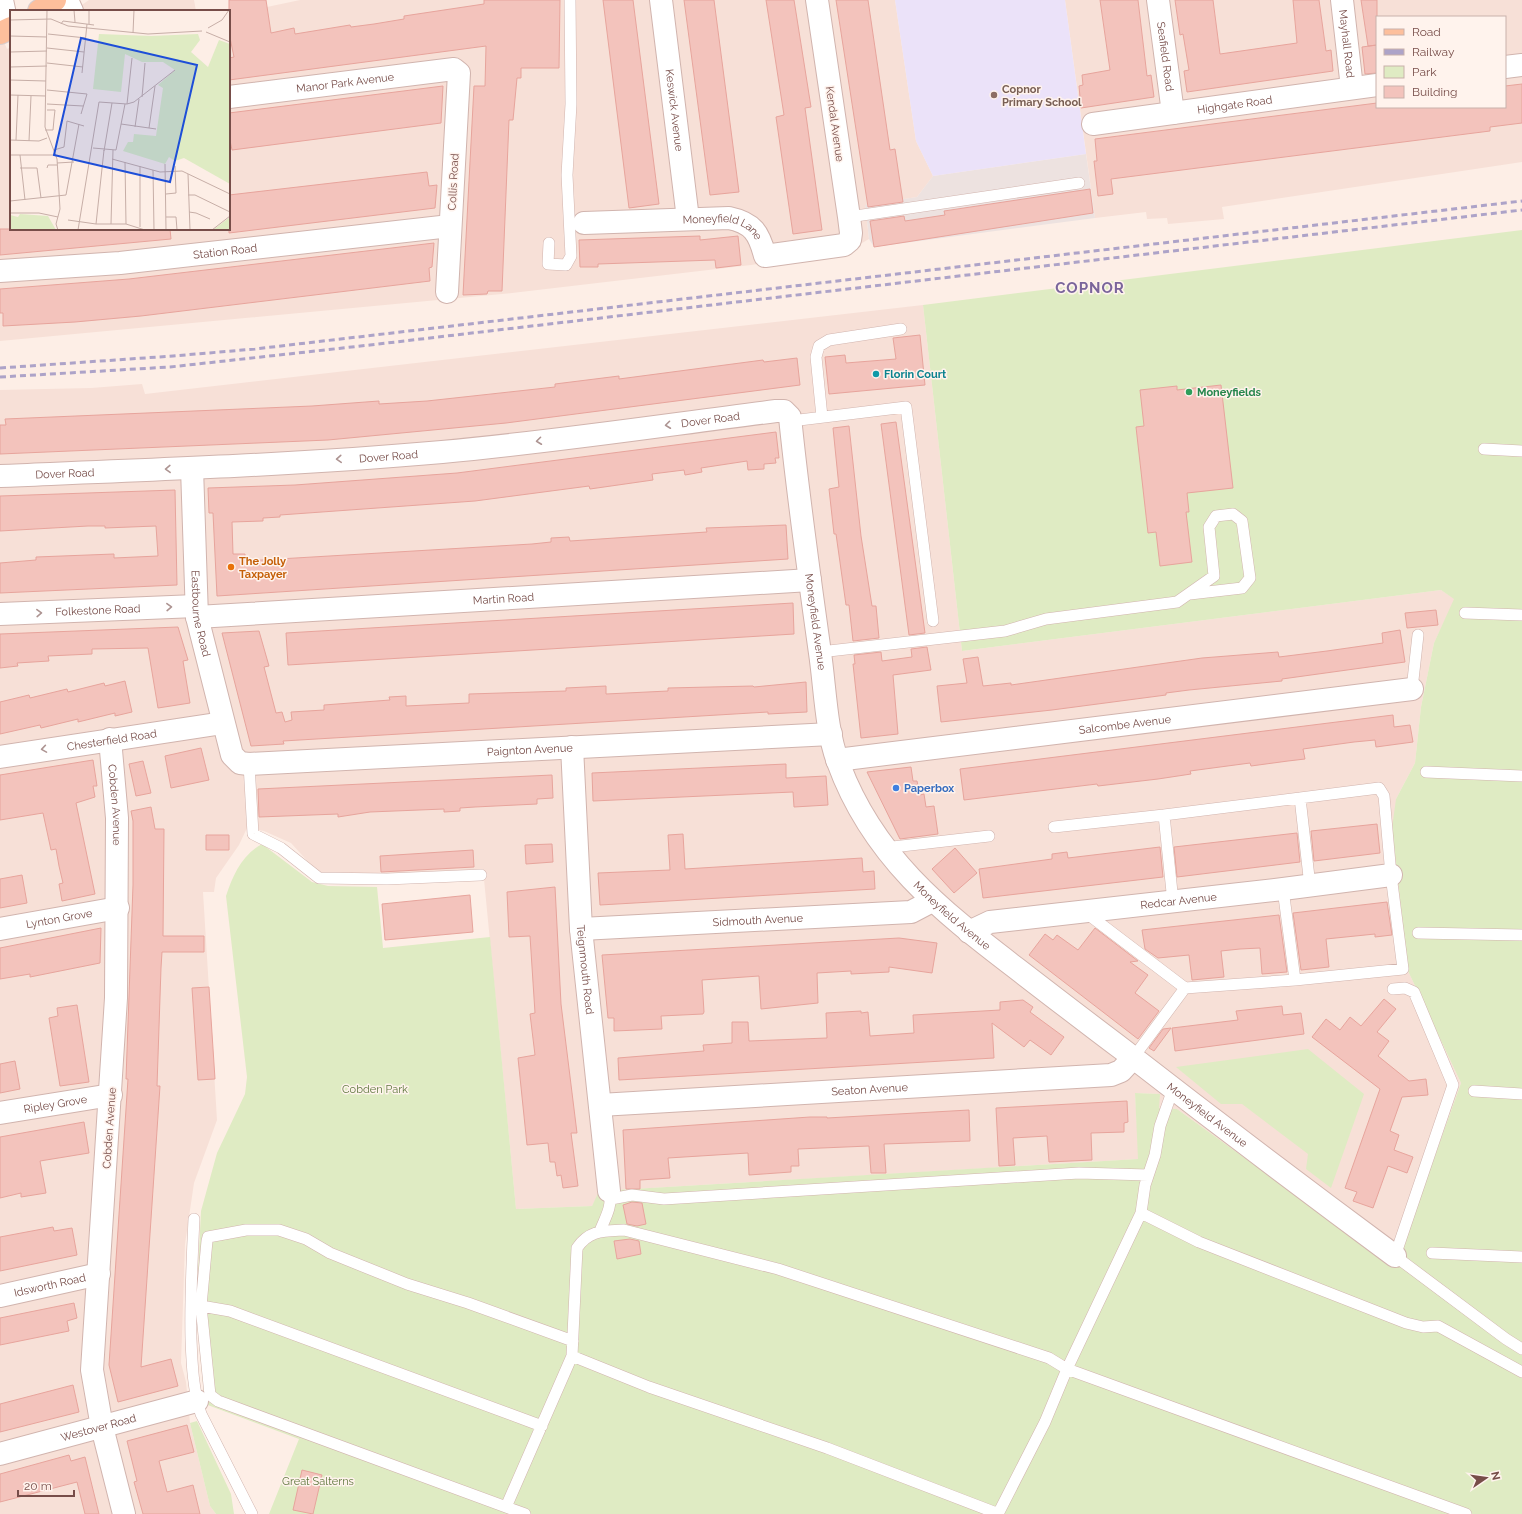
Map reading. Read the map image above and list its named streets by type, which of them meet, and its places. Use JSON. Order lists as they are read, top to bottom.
{
  "streets": {
    "street": [
      "Mayhall Road",
      "Seafield Road",
      "Manor Park Avenue",
      "Highgate Road",
      "Keswick Avenue",
      "Kendal Avenue",
      "Collis Road",
      "Moneyfield Lane",
      "Station Road",
      "Dover Road",
      "Martin Road",
      "Folkestone Road",
      "Eastbourne Road",
      "Moneyfield Avenue",
      "Salcombe Avenue",
      "Chesterfield Road",
      "Paignton Avenue",
      "Cobden Avenue",
      "Redcar Avenue",
      "Lynton Grove",
      "Sidmouth Avenue",
      "Teignmouth Road",
      "Seaton Avenue",
      "Ripley Grove",
      "Idsworth Road",
      "Westover Road"
    ]
  },
  "crossings": [
    ["Mayhall Road", "Highgate Road"],
    ["Seafield Road", "Highgate Road"],
    ["Manor Park Avenue", "Collis Road"],
    ["Keswick Avenue", "Moneyfield Lane"],
    ["Kendal Avenue", "Moneyfield Lane"],
    ["Collis Road", "Station Road"],
    ["Dover Road", "Eastbourne Road"],
    ["Dover Road", "Moneyfield Avenue"],
    ["Martin Road", "Folkestone Road"],
    ["Martin Road", "Eastbourne Road"],
    ["Martin Road", "Moneyfield Avenue"],
    ["Folkestone Road", "Eastbourne Road"],
    ["Eastbourne Road", "Chesterfield Road"],
    ["Eastbourne Road", "Paignton Avenue"],
    ["Moneyfield Avenue", "Salcombe Avenue"],
    ["Moneyfield Avenue", "Paignton Avenue"],
    ["Moneyfield Avenue", "Redcar Avenue"],
    ["Moneyfield Avenue", "Sidmouth Avenue"],
    ["Moneyfield Avenue", "Seaton Avenue"],
    ["Chesterfield Road", "Cobden Avenue"],
    ["Paignton Avenue", "Teignmouth Road"],
    ["Cobden Avenue", "Lynton Grove"],
    ["Cobden Avenue", "Ripley Grove"],
    ["Cobden Avenue", "Idsworth Road"],
    ["Cobden Avenue", "Westover Road"],
    ["Sidmouth Avenue", "Teignmouth Road"],
    ["Teignmouth Road", "Seaton Avenue"]
  ],
  "one_way": ["Dover Road", "Folkestone Road", "Chesterfield Road"],
  "districts": ["COPNOR"],
  "parks": ["Cobden Park", "Great Salterns"],
  "places": [
    "Copnor Primary School",
    "Florin Court",
    "Moneyfields",
    "The Jolly Taxpayer",
    "Paperbox"
  ],
  "legend": [
    "Road",
    "Railway",
    "Park",
    "Building"
  ],
  "scale_bar": "20 m",
  "north": "right"
}
